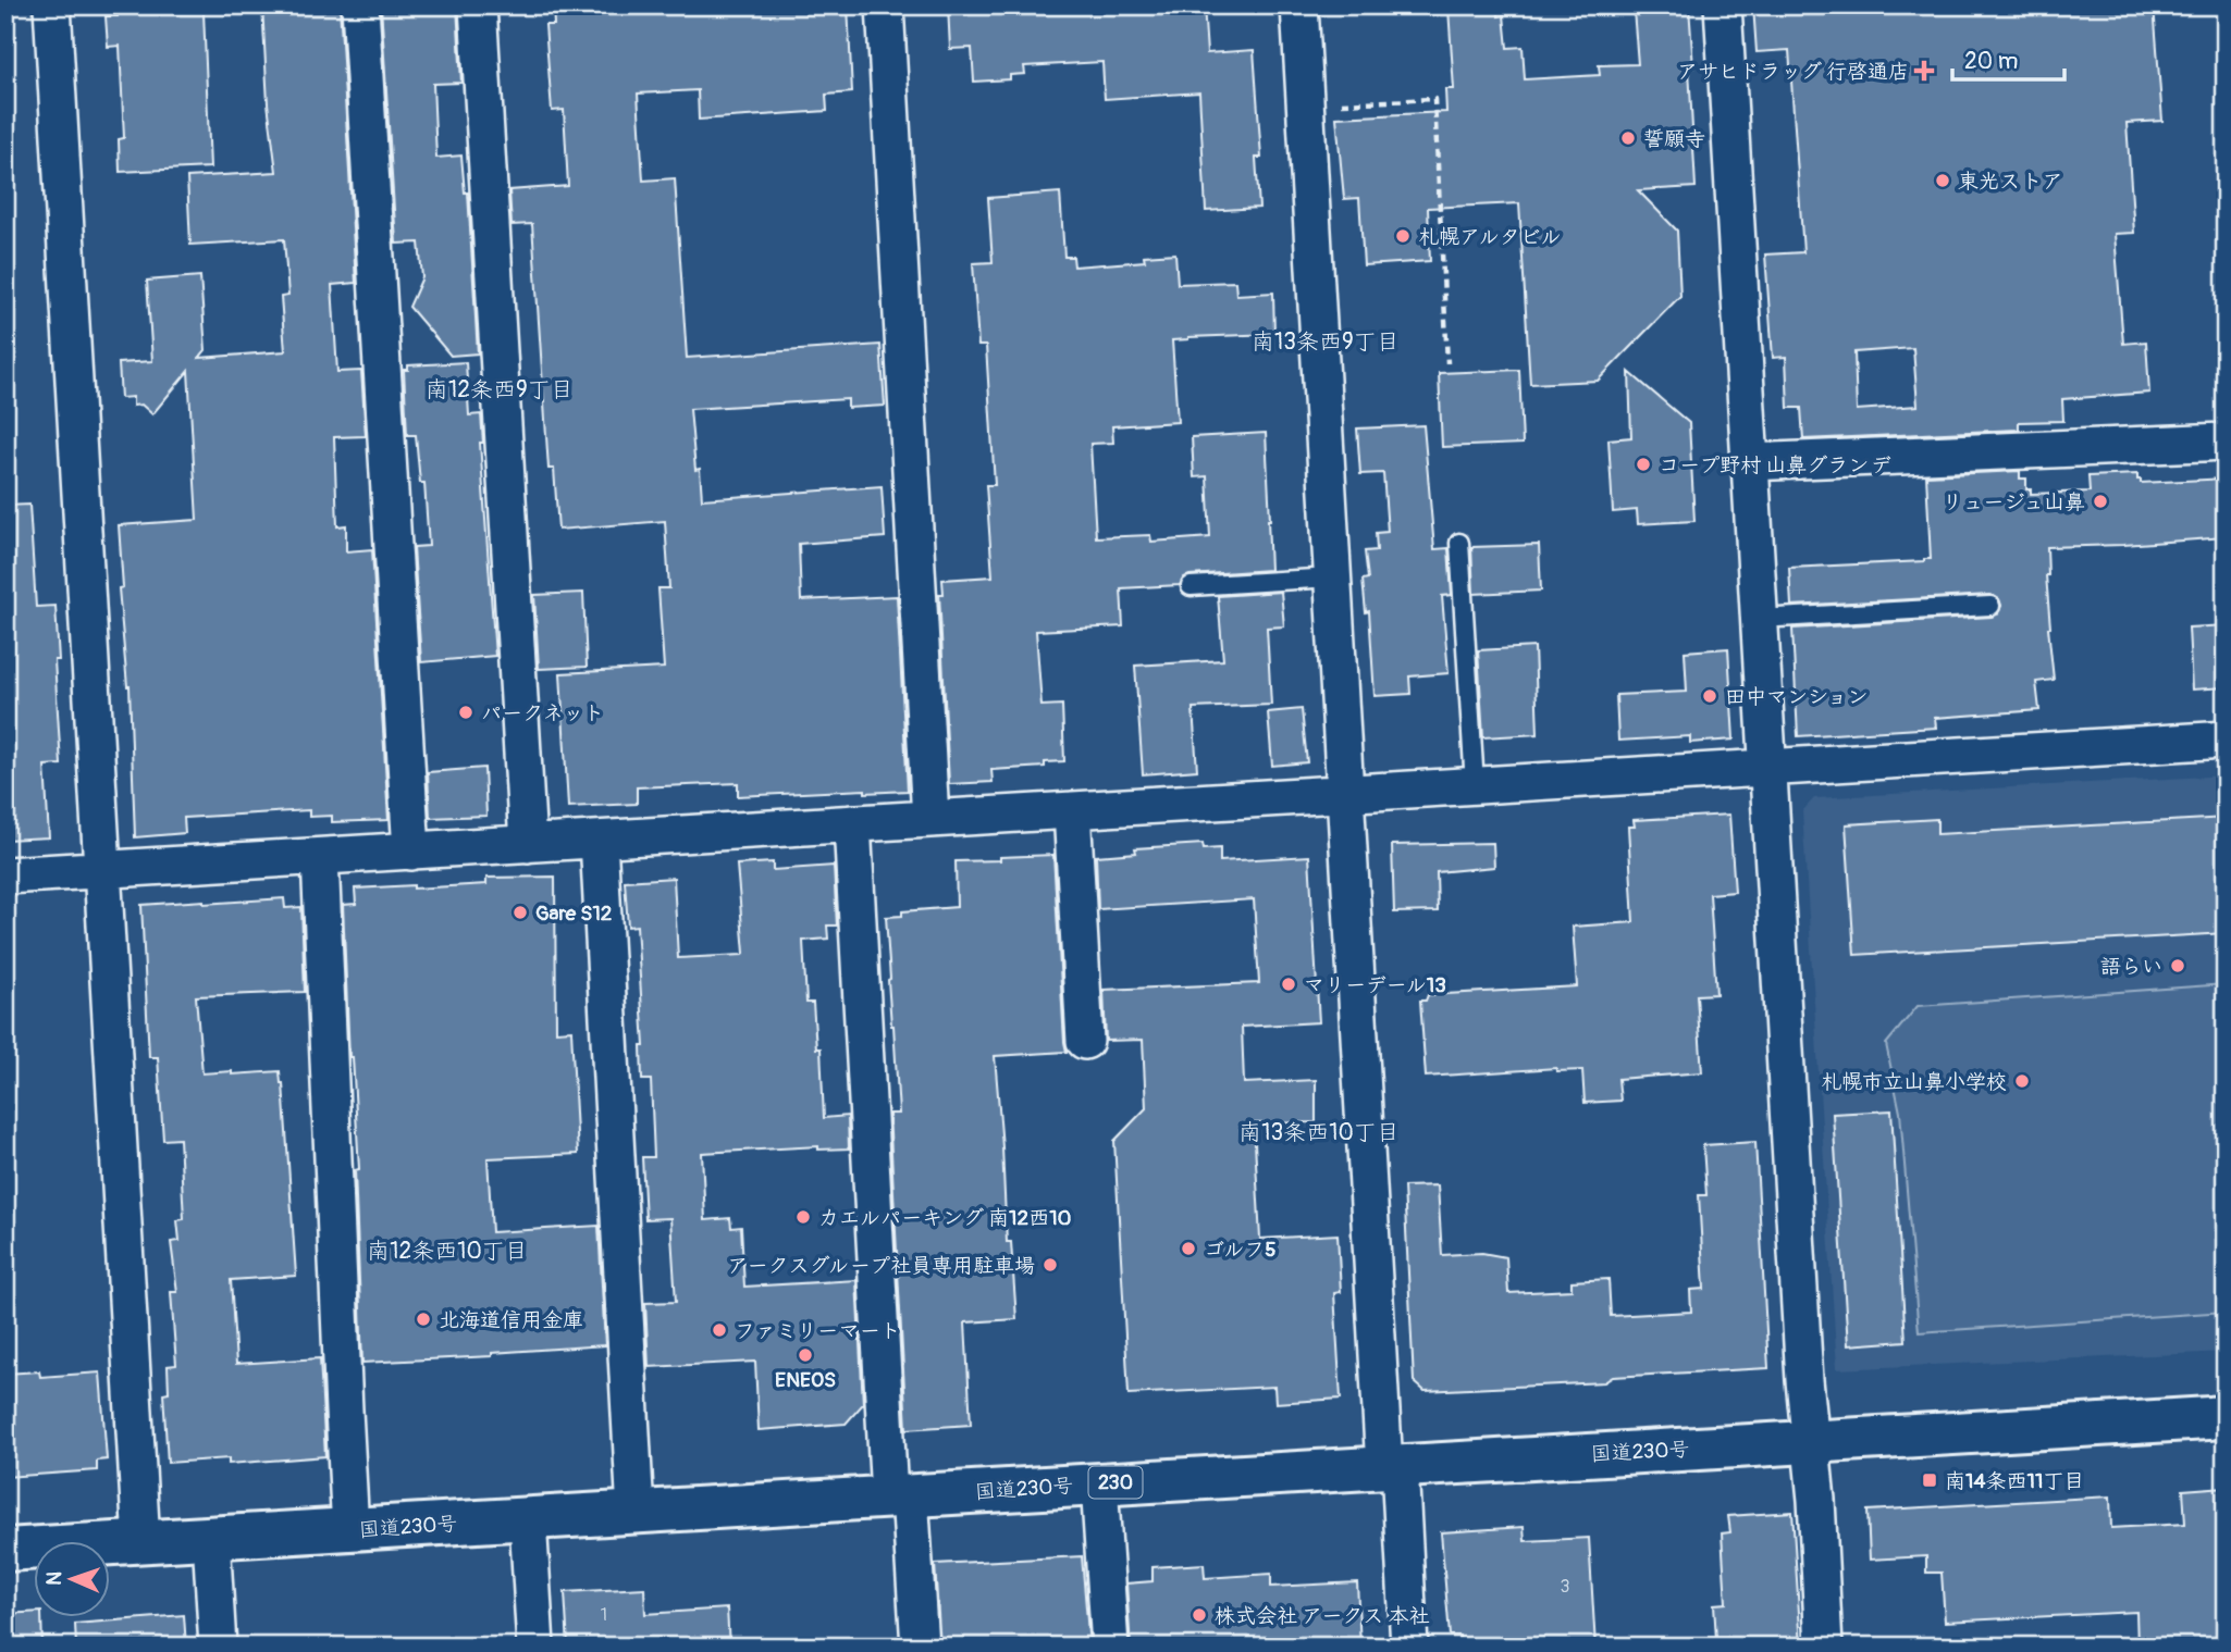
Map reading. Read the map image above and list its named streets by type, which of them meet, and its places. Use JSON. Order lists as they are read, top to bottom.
{
  "streets": {
    "highway": ["国道230号", "230"]
  },
  "districts": [
    "南13条西9丁目",
    "南12条西9丁目",
    "南13条西10丁目",
    "南12条西10丁目"
  ],
  "places": {
    "health": ["アサヒドラッグ 行啓通店"],
    "other": [
      "誓願寺",
      "東光ストア",
      "札幌アルタビル",
      "コープ野村 山鼻グランデ",
      "リュージュ山鼻",
      "田中マンション",
      "パークネット",
      "Gare S12",
      "語らい",
      "マリーデール13",
      "札幌市立山鼻小学校",
      "カエルパーキング 南12西10",
      "ゴルフ5",
      "アークスグループ社員専用駐車場",
      "北海道信用金庫",
      "ファミリーマート",
      "ENEOS",
      "株式会社 アークス 本社"
    ],
    "transit": ["南14条西11丁目"]
  },
  "house_numbers": ["3", "1"],
  "scale_bar": "20 m",
  "north": "left"
}
